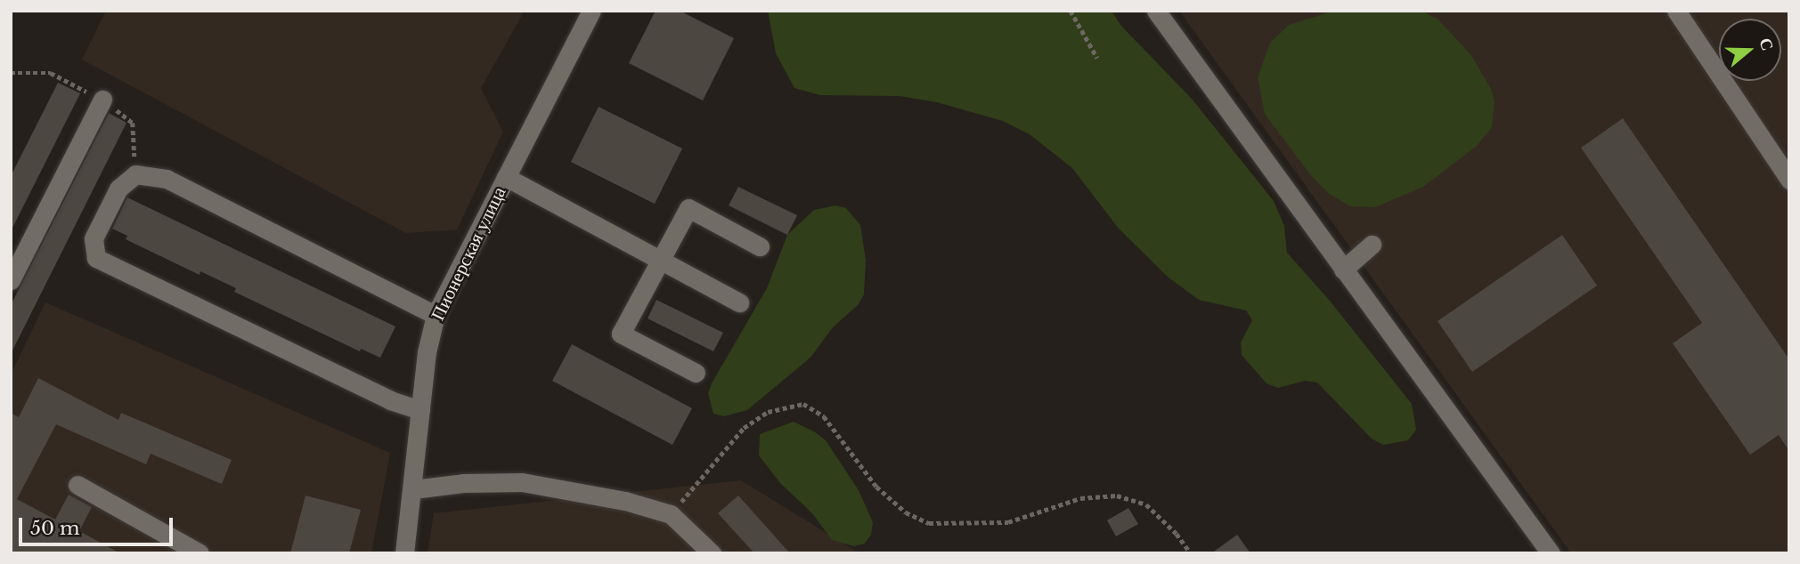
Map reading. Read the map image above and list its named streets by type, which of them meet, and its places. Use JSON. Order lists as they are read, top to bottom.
{
  "streets": {
    "street": ["Пионерская улица"]
  },
  "scale_bar": "50 m",
  "north": "right"
}
